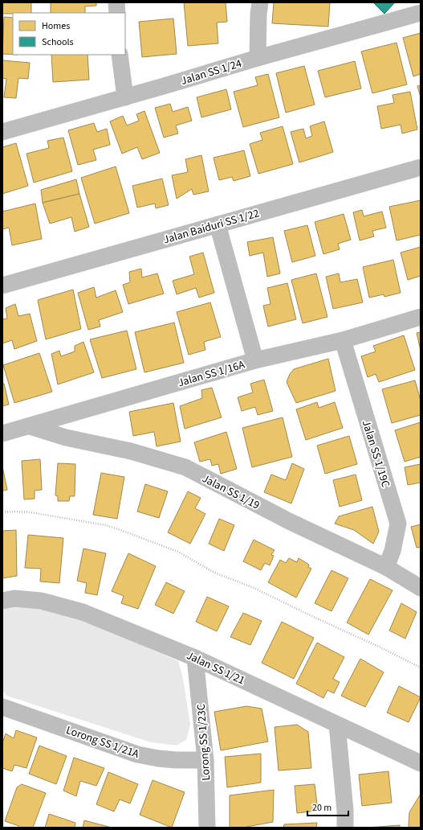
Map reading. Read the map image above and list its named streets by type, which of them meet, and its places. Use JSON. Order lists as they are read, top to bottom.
{
  "streets": {
    "street": [
      "Jalan SS 1/24",
      "Jalan Baiduri SS 1/22",
      "Jalan SS 1/16A",
      "Jalan SS 1/19C",
      "Jalan SS 1/19",
      "Jalan SS 1/21",
      "Lorong SS 1/21A",
      "Lorong SS 1/23C"
    ]
  },
  "crossings": [
    ["Jalan SS 1/16A", "Jalan SS 1/19C"],
    ["Jalan SS 1/16A", "Jalan SS 1/19"],
    ["Jalan SS 1/19C", "Jalan SS 1/19"],
    ["Jalan SS 1/21", "Lorong SS 1/23C"],
    ["Lorong SS 1/21A", "Lorong SS 1/23C"]
  ],
  "legend": ["Homes", "Schools"],
  "scale_bar": "20 m"
}
